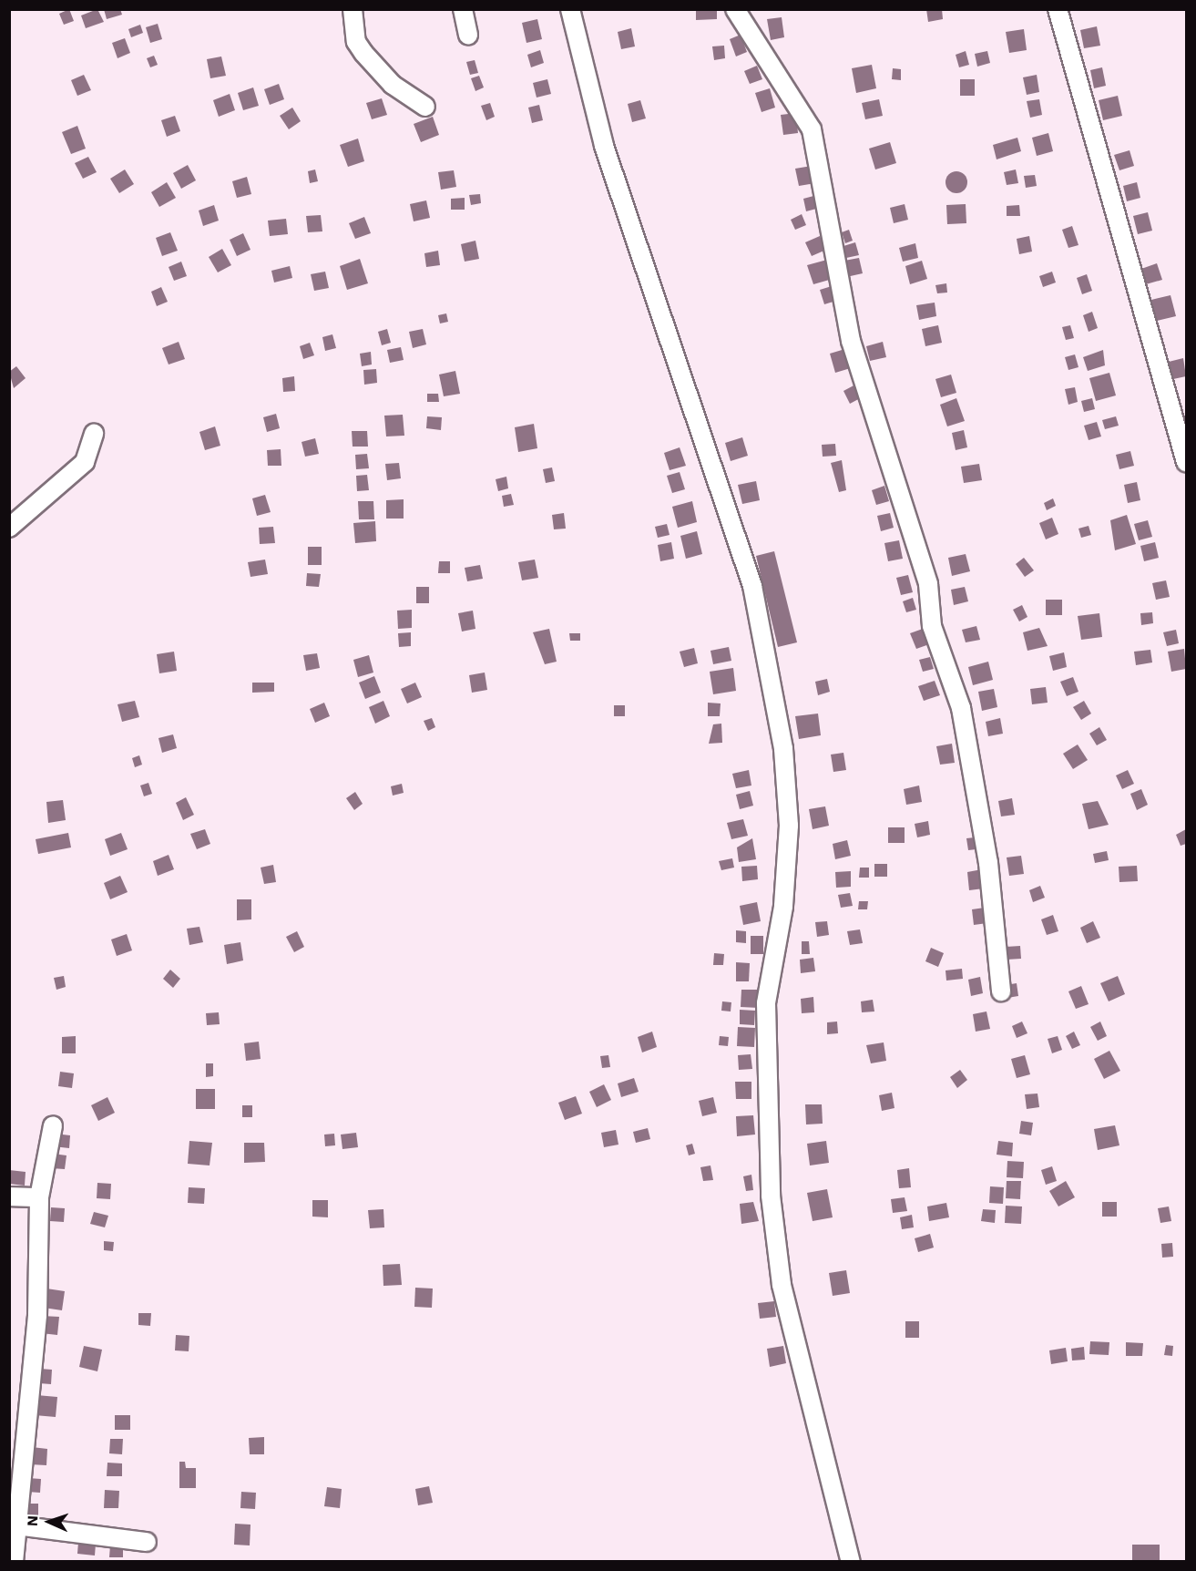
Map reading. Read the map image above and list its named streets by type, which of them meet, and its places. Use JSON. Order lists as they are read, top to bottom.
{
  "north": "left"
}
